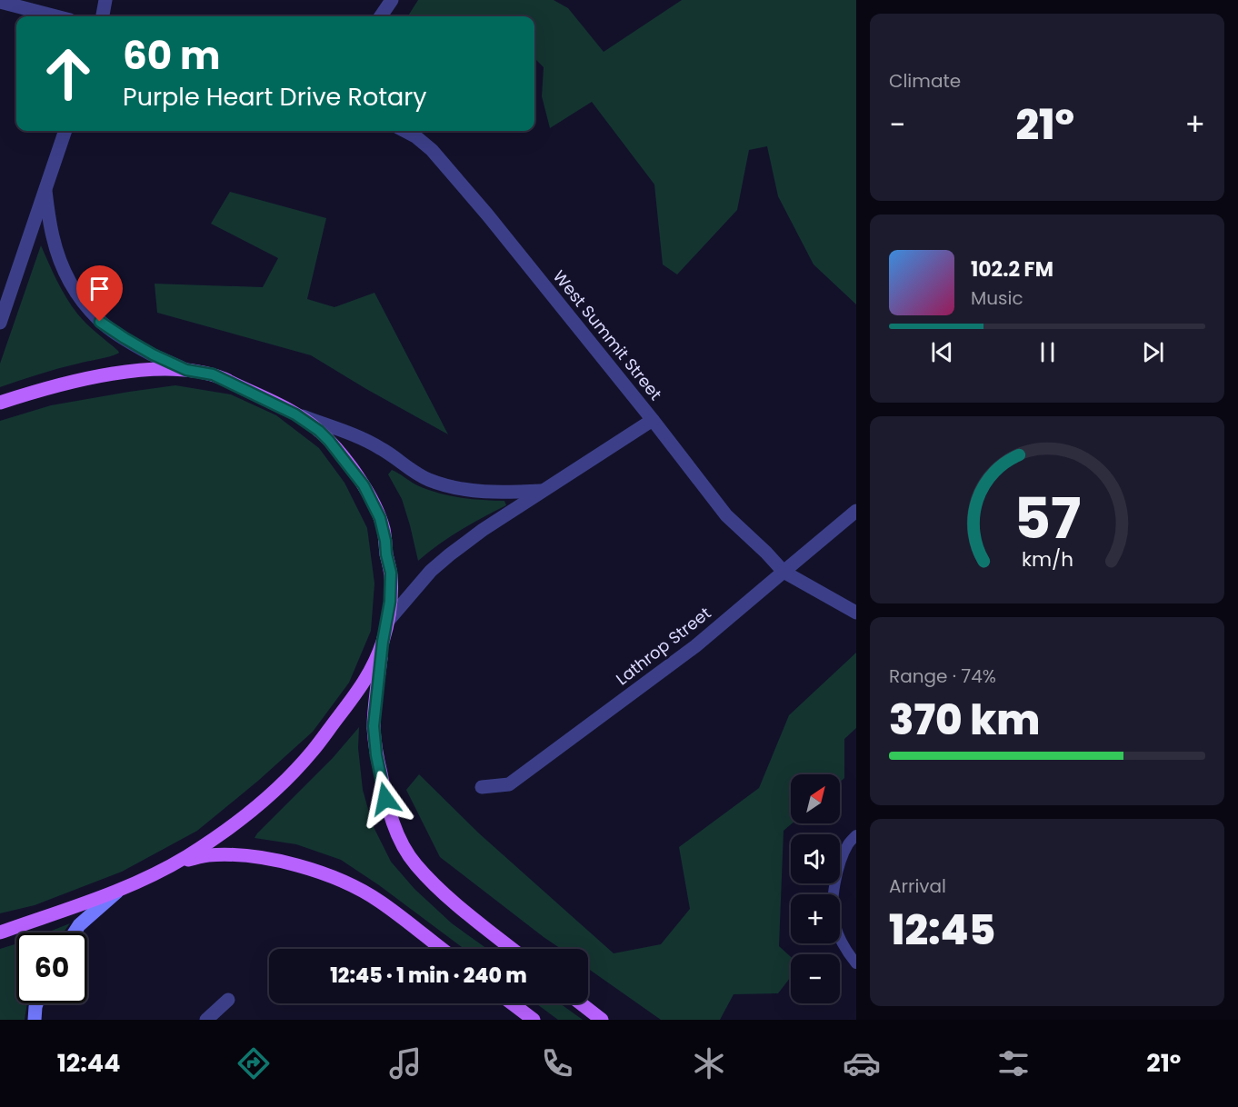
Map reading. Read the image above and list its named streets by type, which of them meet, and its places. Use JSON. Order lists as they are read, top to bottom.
{
  "streets": {
    "street": ["West Summit Street", "Lathrop Street"]
  },
  "crossings": [
    ["West Summit Street", "Lathrop Street"]
  ],
  "north": "top right",
  "page": {
    "tile": [
      "Climate",
      ["Range · 74%", "370 km"],
      ["Arrival", "12:45"]
    ],
    "turn": ["60 m", "Purple Heart Drive Rotary"],
    "heat": ["−", "21°", "+"],
    "song": ["102.2 FM", "Music"],
    "map_buttons": ["+", "−"],
    "limit": "60",
    "trip": "12:45 · 1 min · 240 m",
    "tabs": ["12:44", "21°"],
    "gauge": ["57", "km/h"]
  }
}
